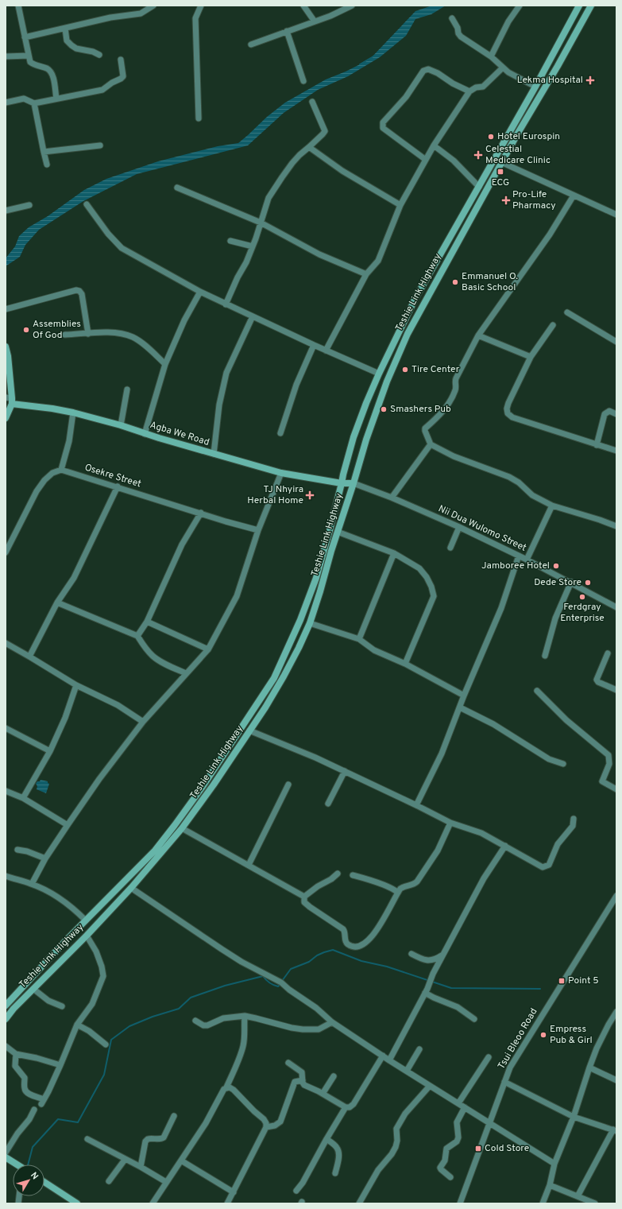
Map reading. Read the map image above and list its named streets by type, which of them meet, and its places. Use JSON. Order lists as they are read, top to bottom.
{
  "streets": {
    "main road": ["Teshie Link Highway", "Agba We Road"],
    "street": ["Osekre Street", "Nii Dua Wulomo Street", "Tsui Bleoo Road"]
  },
  "crossings": [
    ["Teshie Link Highway", "Agba We Road"],
    ["Teshie Link Highway", "Nii Dua Wulomo Street"],
    ["Agba We Road", "Nii Dua Wulomo Street"]
  ],
  "places": {
    "health": [
      "Lekma Hospital",
      "Celestial Medicare Clinic",
      "Pro-Life Pharmacy",
      "TJ Nhyira Herbal Home"
    ],
    "other": [
      "Hotel Eurospin",
      "Emmanuel O. Basic School",
      "Assemblies Of God",
      "Tire Center",
      "Smashers Pub",
      "Jamboree Hotel",
      "Dede Store",
      "Ferdgray Enterprise",
      "Empress Pub & Girl"
    ],
    "transit": ["ECG", "Point 5", "Cold Store"]
  },
  "north": "top right"
}
